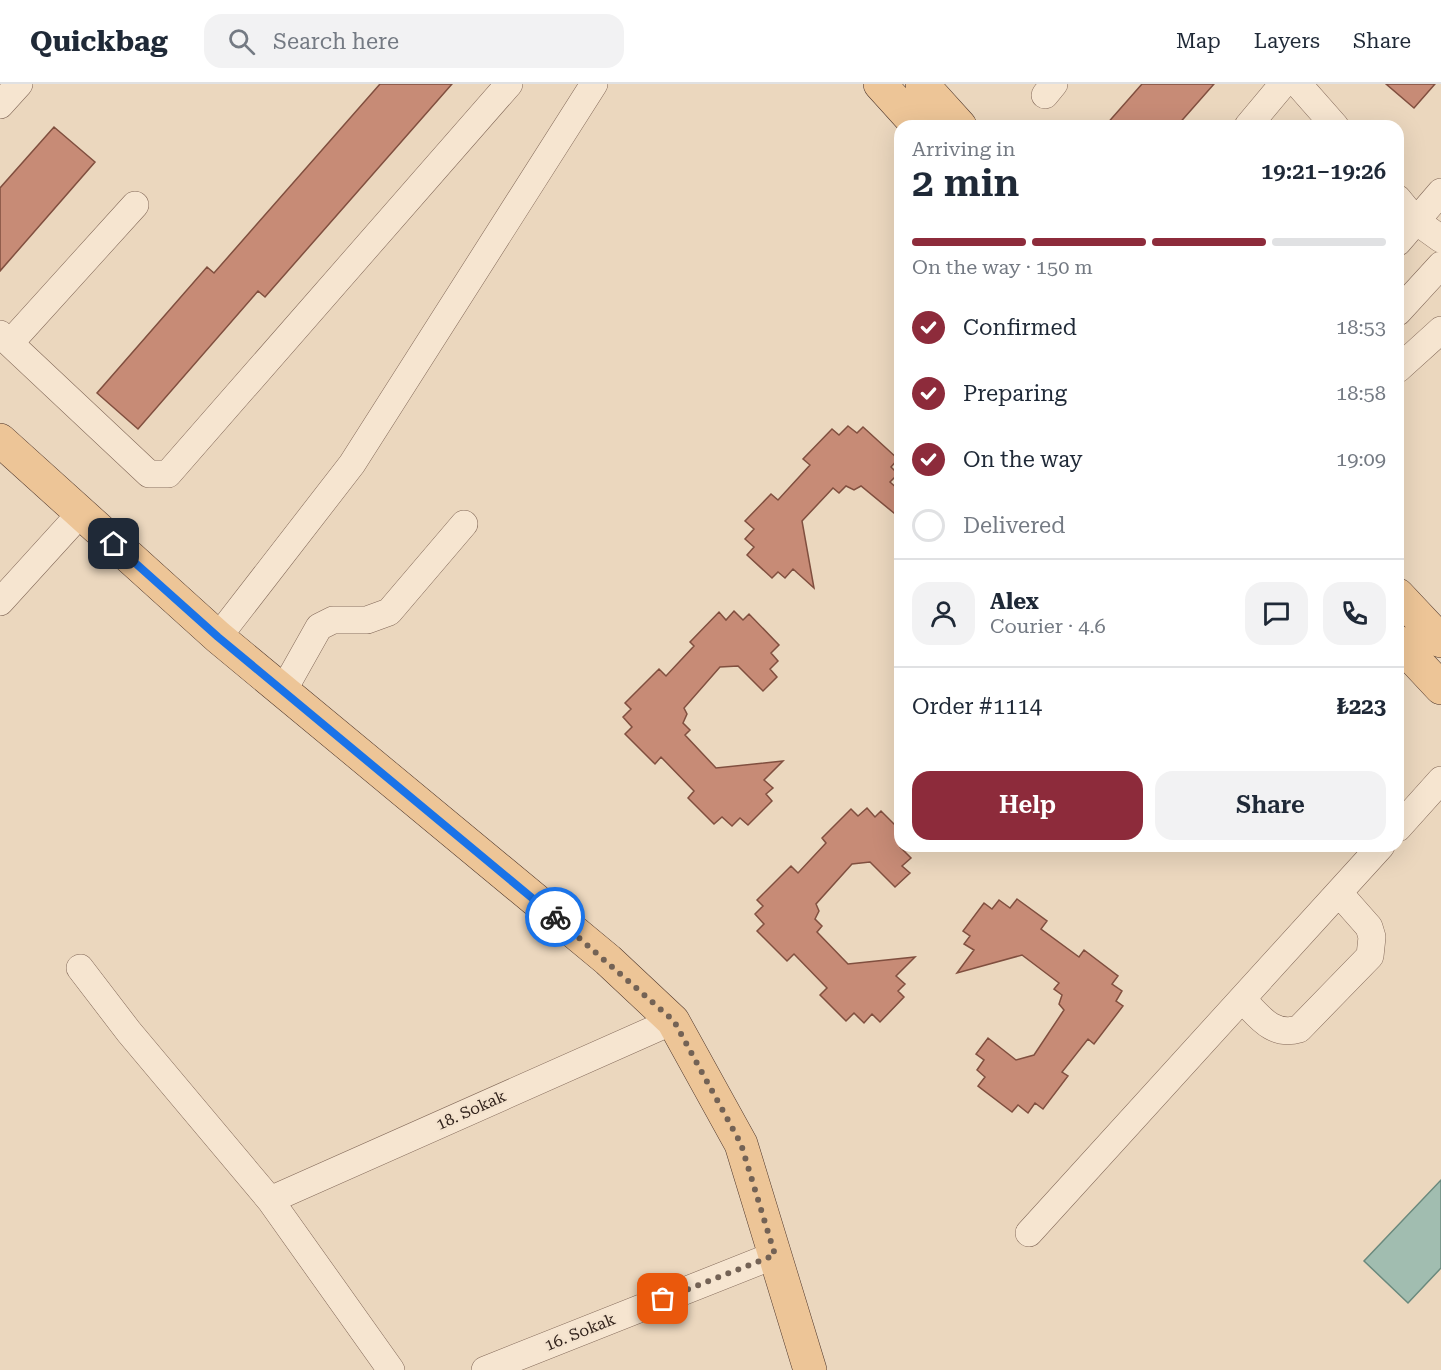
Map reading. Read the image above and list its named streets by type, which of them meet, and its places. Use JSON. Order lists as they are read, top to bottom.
{
  "streets": {
    "street": ["18. Sokak", "16. Sokak"]
  },
  "page": {
    "header": "Quickbag",
    "search": "Search here",
    "nav": ["Map", "Layers", "Share"],
    "heading": ["2 min", "Arriving in", "19:21–19:26"],
    "panel": [
      "Alex",
      "Courier · 4.6",
      "Order #1114",
      "₺223"
    ],
    "bar": "On the way · 150 m",
    "list": [
      ["Confirmed", "18:53"],
      ["Preparing", "18:58"],
      ["On the way", "19:09"],
      "Delivered"
    ],
    "buttons": ["Help", "Share"]
  }
}
